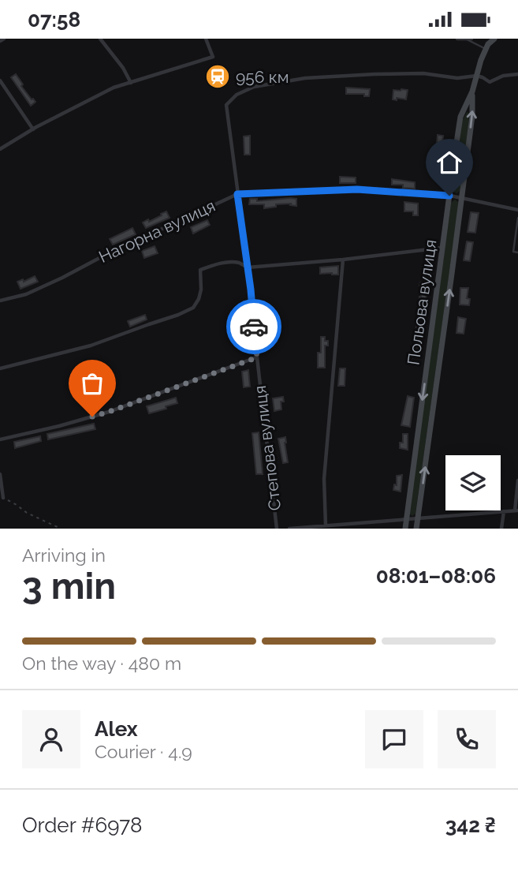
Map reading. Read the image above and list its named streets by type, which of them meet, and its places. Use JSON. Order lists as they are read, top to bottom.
{
  "streets": {
    "main road": ["Польова вулиця"],
    "street": ["Нагорна вулиця", "Степова вулиця"]
  },
  "crossings": [
    ["Нагорна вулиця", "Польова вулиця"],
    ["Нагорна вулиця", "Степова вулиця"]
  ],
  "places": {
    "station": ["956 км"]
  },
  "page": {
    "status": "07:58",
    "heading": ["3 min", "Arriving in", "08:01–08:06"],
    "panel": [
      "Alex",
      "Courier · 4.9",
      "Order #6978",
      "342 ₴"
    ],
    "bar": "On the way · 480 m"
  }
}
